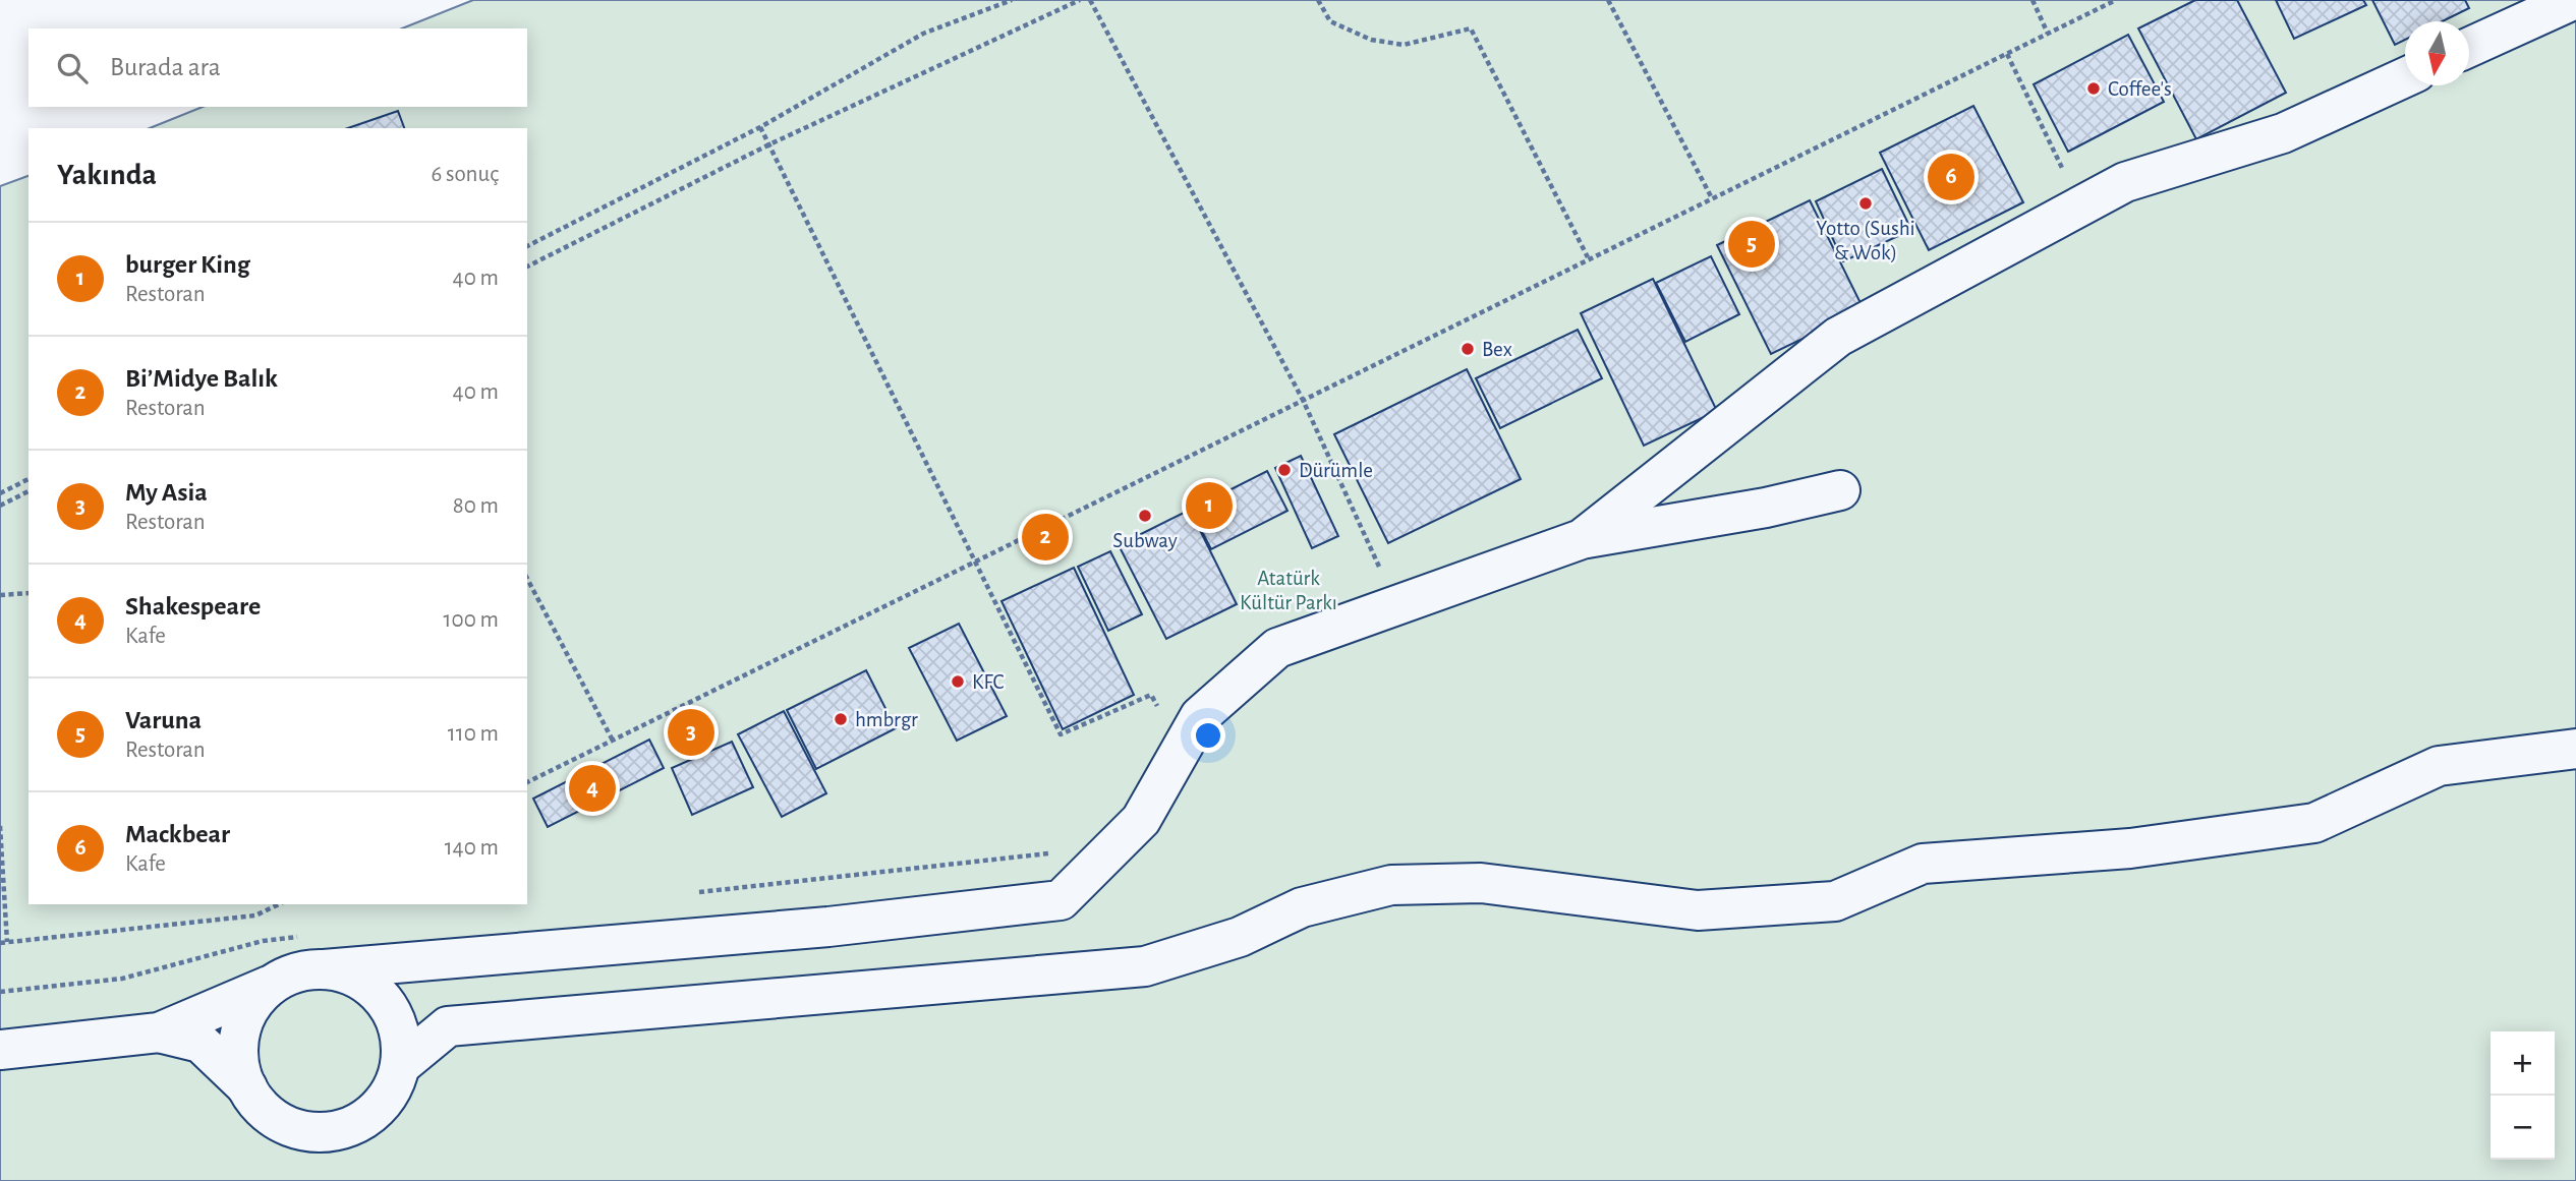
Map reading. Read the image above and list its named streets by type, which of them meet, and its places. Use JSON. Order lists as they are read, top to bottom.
{
  "parks": ["Atatürk Kültür Parkı"],
  "places": [
    "Coffee's",
    "Yotto (Sushi & Wok)",
    "Bex",
    "Dürümle",
    "Subway",
    "KFC",
    "hmbrgr"
  ],
  "north": "bottom",
  "page": {
    "search": "Burada ara",
    "heading": ["Yakında", "6 sonuç"],
    "pins": [
      "6",
      "5",
      "1",
      "2",
      "3",
      "4"
    ],
    "list": [
      {
        "mark": "1",
        "name": "burger King",
        "note": "Restoran",
        "value": "40 m"
      },
      {
        "mark": "2",
        "name": "Bi’Midye Balık",
        "note": "Restoran",
        "value": "40 m"
      },
      {
        "mark": "3",
        "name": "My Asia",
        "note": "Restoran",
        "value": "80 m"
      },
      {
        "mark": "4",
        "name": "Shakespeare",
        "note": "Kafe",
        "value": "100 m"
      },
      {
        "mark": "5",
        "name": "Varuna",
        "note": "Restoran",
        "value": "110 m"
      },
      {
        "mark": "6",
        "name": "Mackbear",
        "note": "Kafe",
        "value": "140 m"
      }
    ],
    "map_buttons": ["+", "−"]
  }
}
